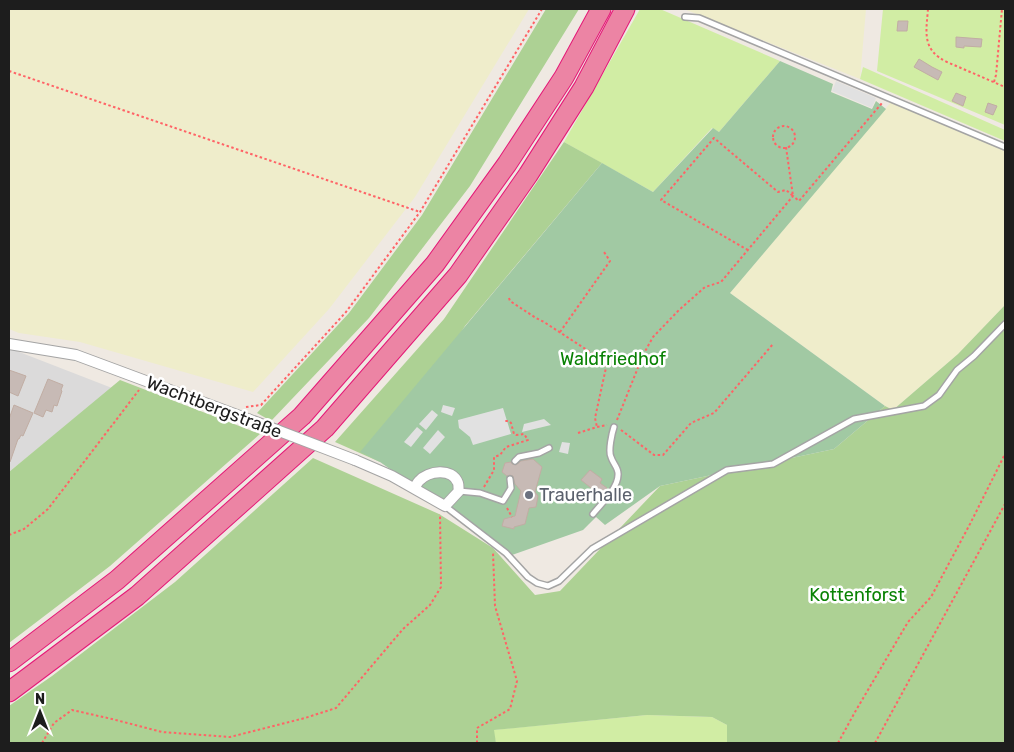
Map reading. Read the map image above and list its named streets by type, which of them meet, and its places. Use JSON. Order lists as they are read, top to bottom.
{
  "streets": {
    "street": ["Wachtbergstraße"]
  },
  "parks": ["Waldfriedhof", "Kottenforst"],
  "places": ["Trauerhalle"],
  "north": "top"
}
